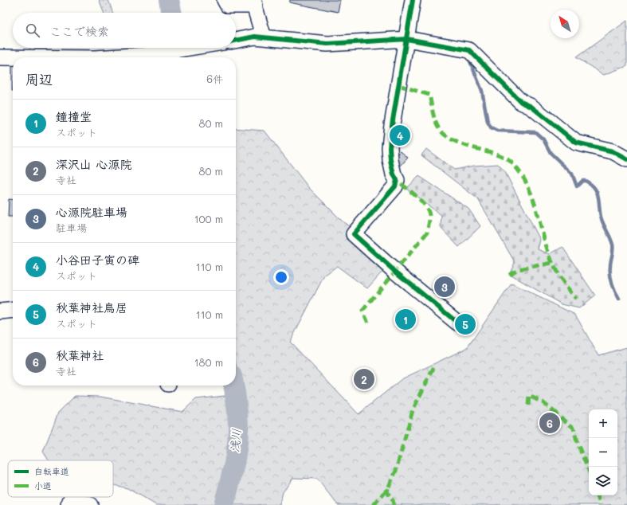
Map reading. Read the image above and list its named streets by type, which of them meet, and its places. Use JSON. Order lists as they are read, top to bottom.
{
  "water": ["浅川"],
  "legend": ["自転車道", "小道"],
  "north": "top left",
  "page": {
    "search": "ここで検索",
    "heading": ["周辺", "6件"],
    "list": [
      {
        "mark": "1",
        "name": "鐘撞堂",
        "note": "スポット",
        "value": "80 m"
      },
      {
        "mark": "2",
        "name": "深沢山 心源院",
        "note": "寺社",
        "value": "80 m"
      },
      {
        "mark": "3",
        "name": "心源院駐車場",
        "note": "駐車場",
        "value": "100 m"
      },
      {
        "mark": "4",
        "name": "小谷田子寅の碑",
        "note": "スポット",
        "value": "110 m"
      },
      {
        "mark": "5",
        "name": "秋葉神社鳥居",
        "note": "スポット",
        "value": "110 m"
      },
      {
        "mark": "6",
        "name": "秋葉神社",
        "note": "寺社",
        "value": "180 m"
      }
    ],
    "pins": [
      "4",
      "3",
      "1",
      "5",
      "2",
      "6"
    ],
    "map_buttons": ["+", "−"]
  }
}
